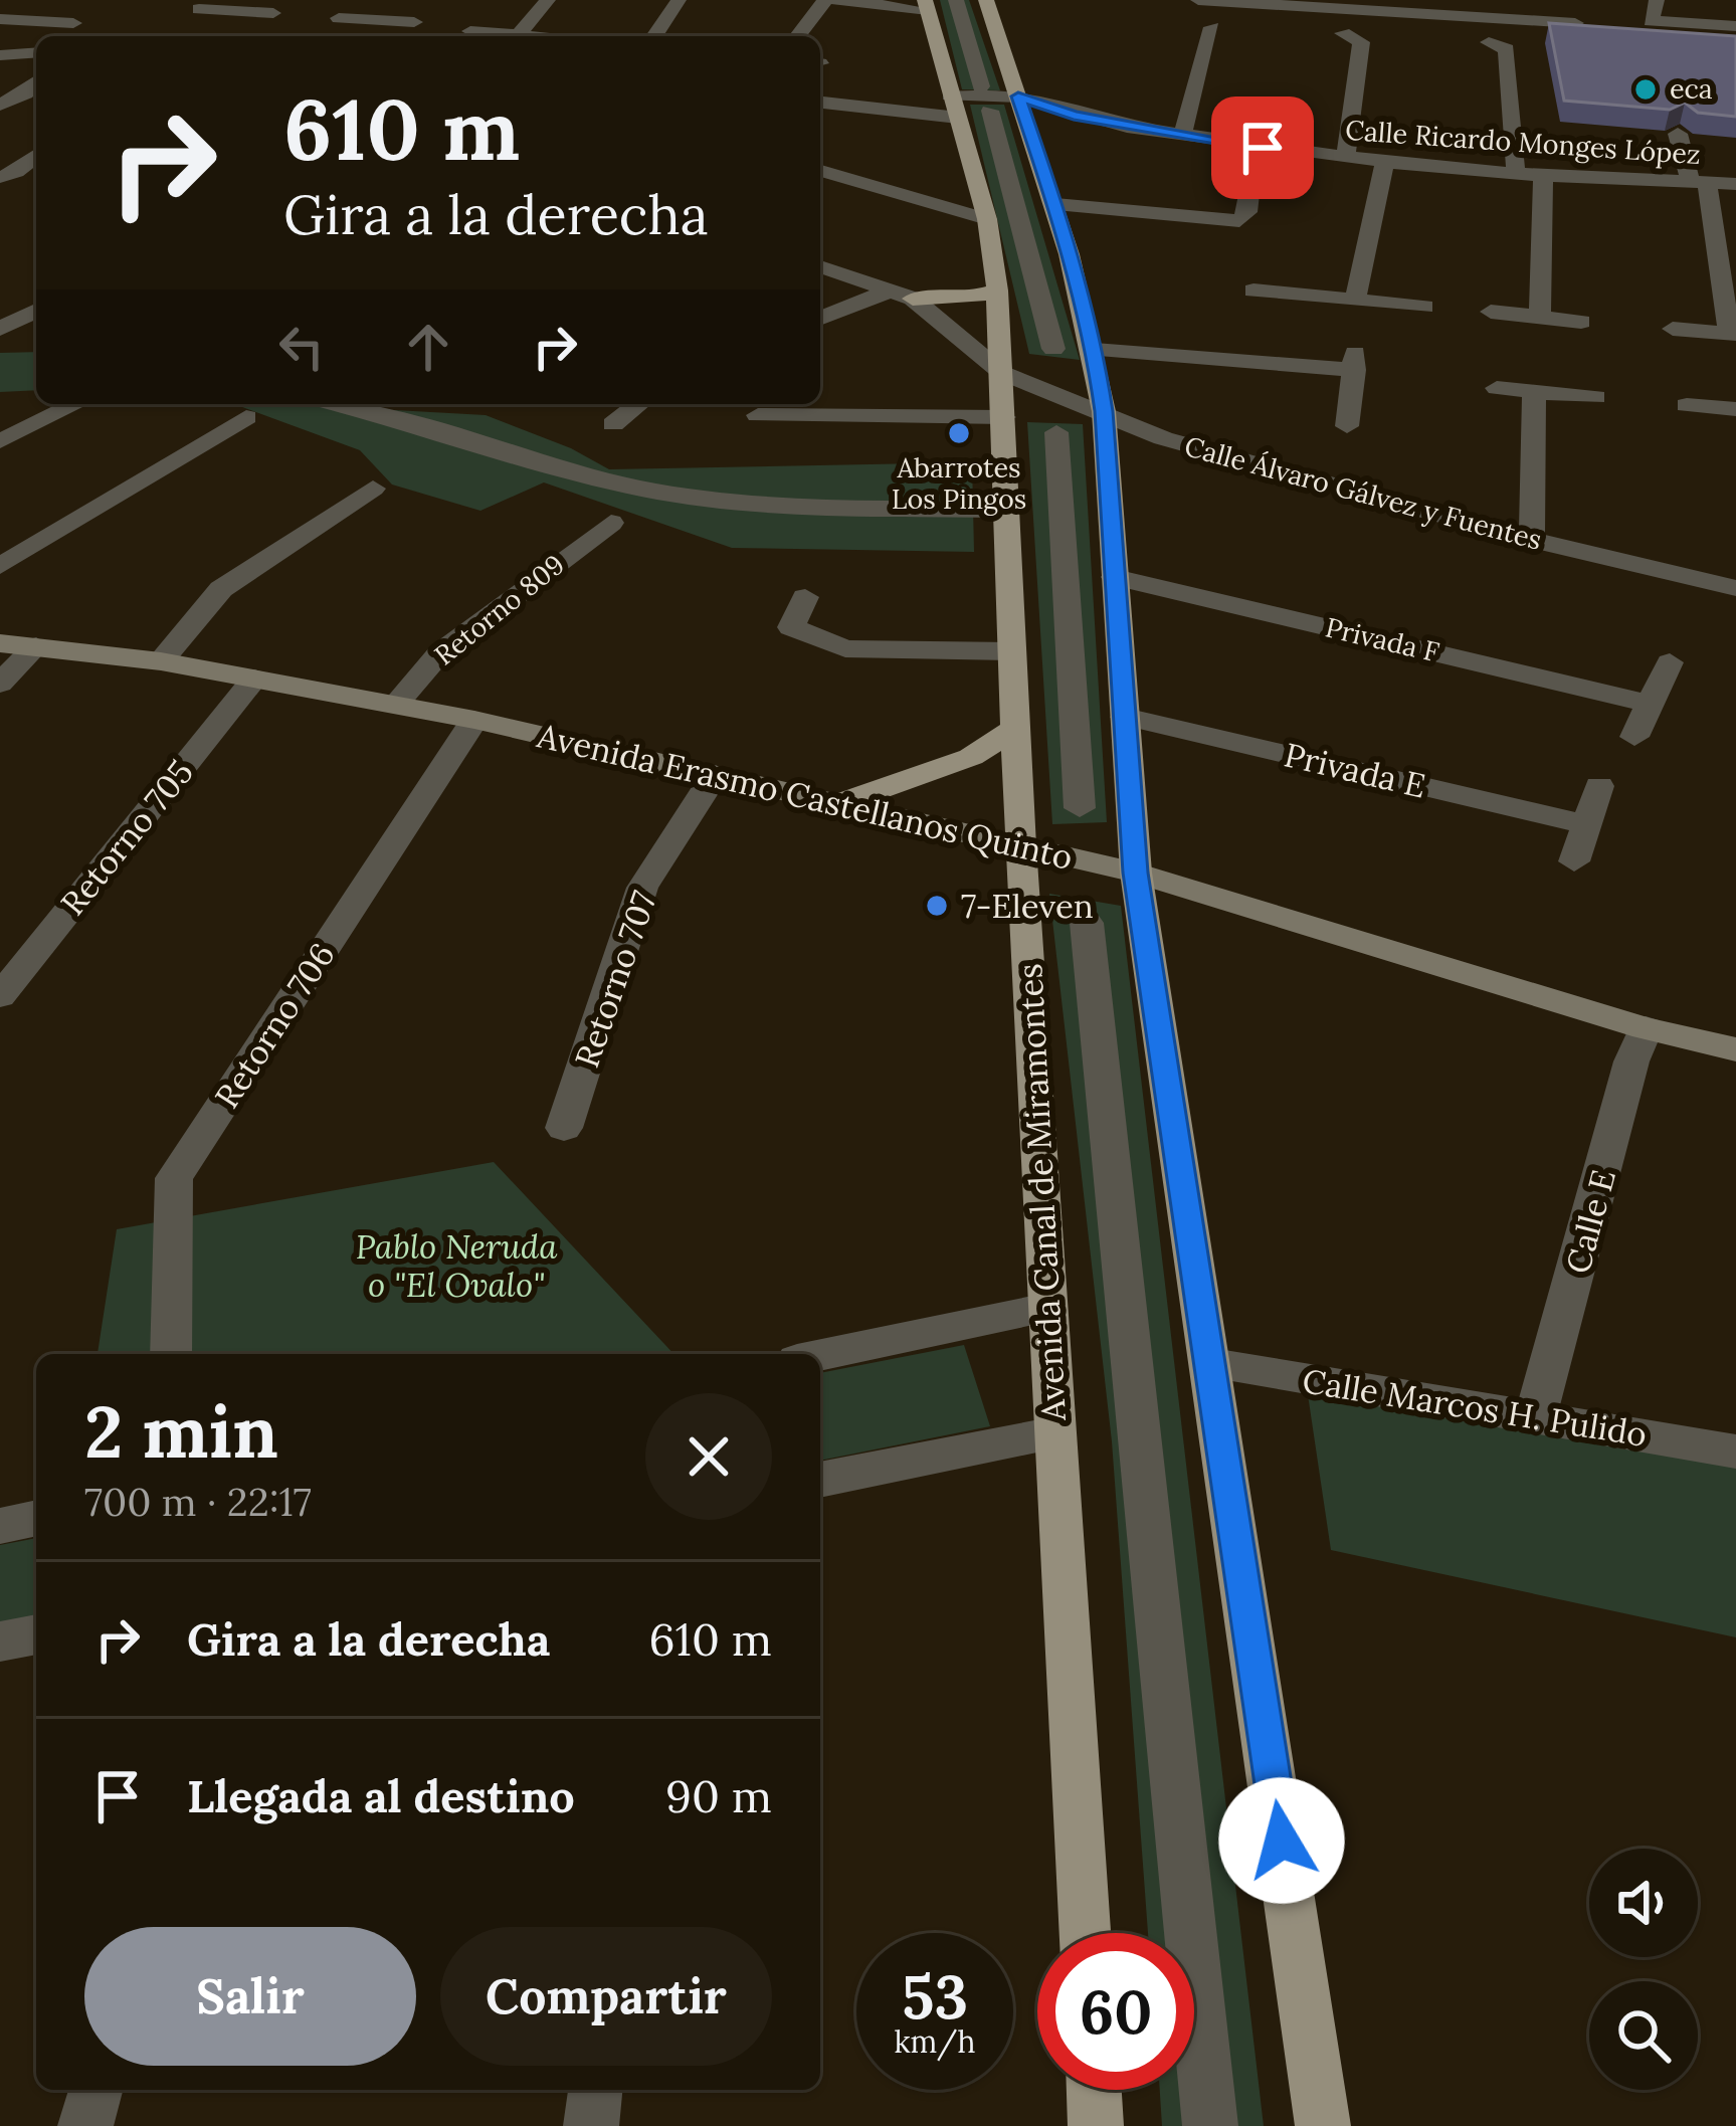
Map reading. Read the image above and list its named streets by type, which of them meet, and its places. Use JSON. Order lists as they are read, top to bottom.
{
  "streets": {
    "main road": ["Avenida Canal de Miramontes"],
    "street": [
      "Calle Ricardo Monges López",
      "Calle Álvaro Gálvez y Fuentes",
      "Retorno 809",
      "Privada F",
      "Privada E",
      "Avenida Erasmo Castellanos Quinto",
      "Retorno 705",
      "Retorno 707",
      "Retorno 706",
      "Calle E",
      "Calle Marcos H. Pulido"
    ]
  },
  "crossings": [
    ["Calle Ricardo Monges López", "Avenida Canal de Miramontes"],
    ["Calle Álvaro Gálvez y Fuentes", "Avenida Canal de Miramontes"],
    ["Retorno 809", "Avenida Erasmo Castellanos Quinto"],
    ["Privada F", "Avenida Canal de Miramontes"],
    ["Privada E", "Avenida Canal de Miramontes"],
    ["Avenida Erasmo Castellanos Quinto", "Retorno 705"],
    ["Avenida Erasmo Castellanos Quinto", "Retorno 707"],
    ["Avenida Erasmo Castellanos Quinto", "Retorno 706"],
    ["Avenida Erasmo Castellanos Quinto", "Avenida Canal de Miramontes"],
    ["Avenida Erasmo Castellanos Quinto", "Calle E"],
    ["Avenida Canal de Miramontes", "Calle Marcos H. Pulido"],
    ["Calle E", "Calle Marcos H. Pulido"]
  ],
  "parks": ["Pablo Neruda o \"El Ovalo\""],
  "places": ["eca", "Abarrotes Los Pingos", "7-Eleven"],
  "page": {
    "turn": ["610 m", "Gira a la derecha"],
    "heading": ["2 min", "700 m · 22:17"],
    "list": [
      {
        "name": "Gira a la derecha",
        "value": "610 m"
      },
      {
        "name": "Llegada al destino",
        "value": "90 m"
      }
    ],
    "buttons": ["Salir", "Compartir"],
    "speed": "53 km/h",
    "limit": "60"
  }
}
